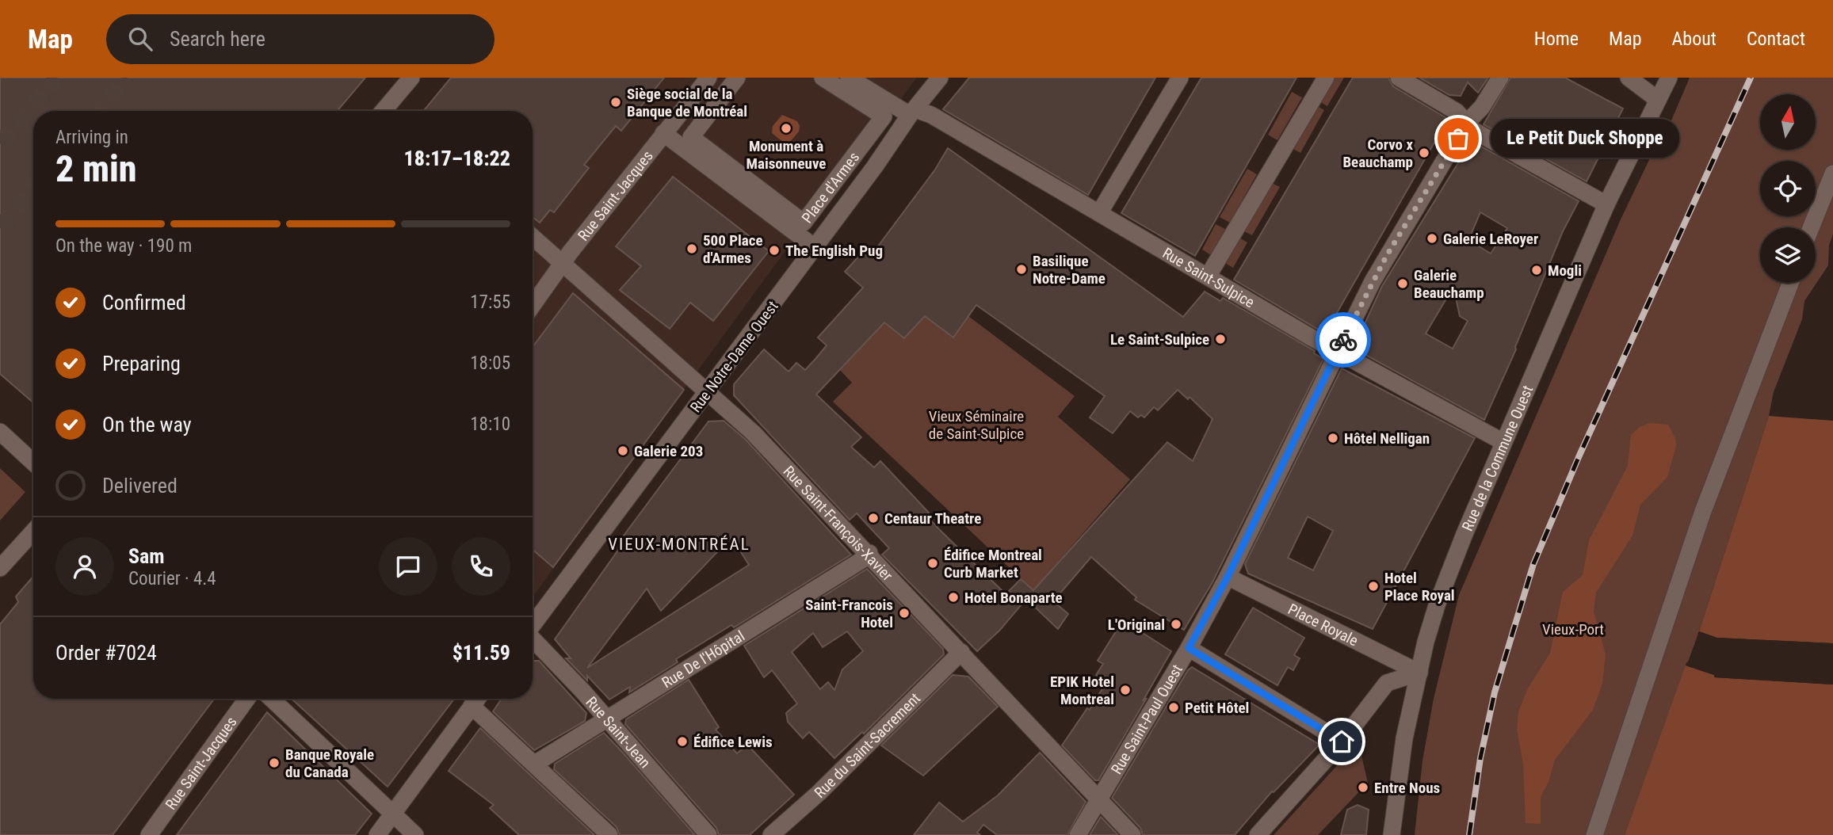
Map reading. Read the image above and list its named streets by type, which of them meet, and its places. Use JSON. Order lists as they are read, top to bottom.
{
  "streets": {
    "street": [
      "Place d'Armes",
      "Rue Saint-Jacques",
      "Rue Saint-Sulpice",
      "Rue Notre-Dame Ouest",
      "Rue de la Commune Ouest",
      "Rue Saint-François-Xavier",
      "Place Royale",
      "Rue De l'Hôpital",
      "Rue Saint-Paul Ouest",
      "Rue Saint-Jean",
      "Rue du Saint-Sacrement"
    ]
  },
  "crossings": [
    ["Place d'Armes", "Rue Saint-Jacques"],
    ["Place d'Armes", "Rue Notre-Dame Ouest"],
    ["Rue Saint-Jacques", "Rue Saint-François-Xavier"],
    ["Rue Saint-Sulpice", "Rue Notre-Dame Ouest"],
    ["Rue Saint-Sulpice", "Rue de la Commune Ouest"],
    ["Rue Saint-Sulpice", "Rue Saint-Paul Ouest"],
    ["Rue Notre-Dame Ouest", "Rue Saint-François-Xavier"],
    ["Rue de la Commune Ouest", "Place Royale"],
    ["Rue Saint-François-Xavier", "Rue De l'Hôpital"],
    ["Rue Saint-François-Xavier", "Rue Saint-Paul Ouest"],
    ["Rue Saint-François-Xavier", "Rue du Saint-Sacrement"],
    ["Place Royale", "Rue Saint-Paul Ouest"],
    ["Rue De l'Hôpital", "Rue Saint-Jean"]
  ],
  "districts": ["VIEUX-MONTRÉAL"],
  "parks": ["Vieux Séminaire de Saint-Sulpice", "Vieux-Port"],
  "places": [
    "Siège social de la Banque de Montréal",
    "Monument à Maisonneuve",
    "Le Petit Duck Shoppe",
    "Corvo x Beauchamp",
    "Galerie LeRoyer",
    "500 Place d'Armes",
    "The English Pug",
    "Basilique Notre-Dame",
    "Mogli",
    "Galerie Beauchamp",
    "Le Saint-Sulpice",
    "Hôtel Nelligan",
    "Galerie 203",
    "Centaur Theatre",
    "Édifice Montreal Curb Market",
    "Hotel Place Royal",
    "Hotel Bonaparte",
    "Saint-Francois Hotel",
    "L'Original",
    "EPIK Hotel Montreal",
    "Petit Hôtel",
    "Édifice Lewis",
    "Banque Royale du Canada",
    "Entre Nous"
  ],
  "north": "top",
  "page": {
    "header": "Map",
    "search": "Search here",
    "nav": [
      "Home",
      "Map",
      "About",
      "Contact"
    ],
    "heading": ["2 min", "Arriving in", "18:17–18:22"],
    "panel": [
      "Sam",
      "Courier · 4.4",
      "Order #7024",
      "$11.59"
    ],
    "bubble": "Le Petit Duck Shoppe",
    "bar": "On the way · 190 m",
    "list": [
      ["Confirmed", "17:55"],
      ["Preparing", "18:05"],
      ["On the way", "18:10"],
      "Delivered"
    ]
  }
}
